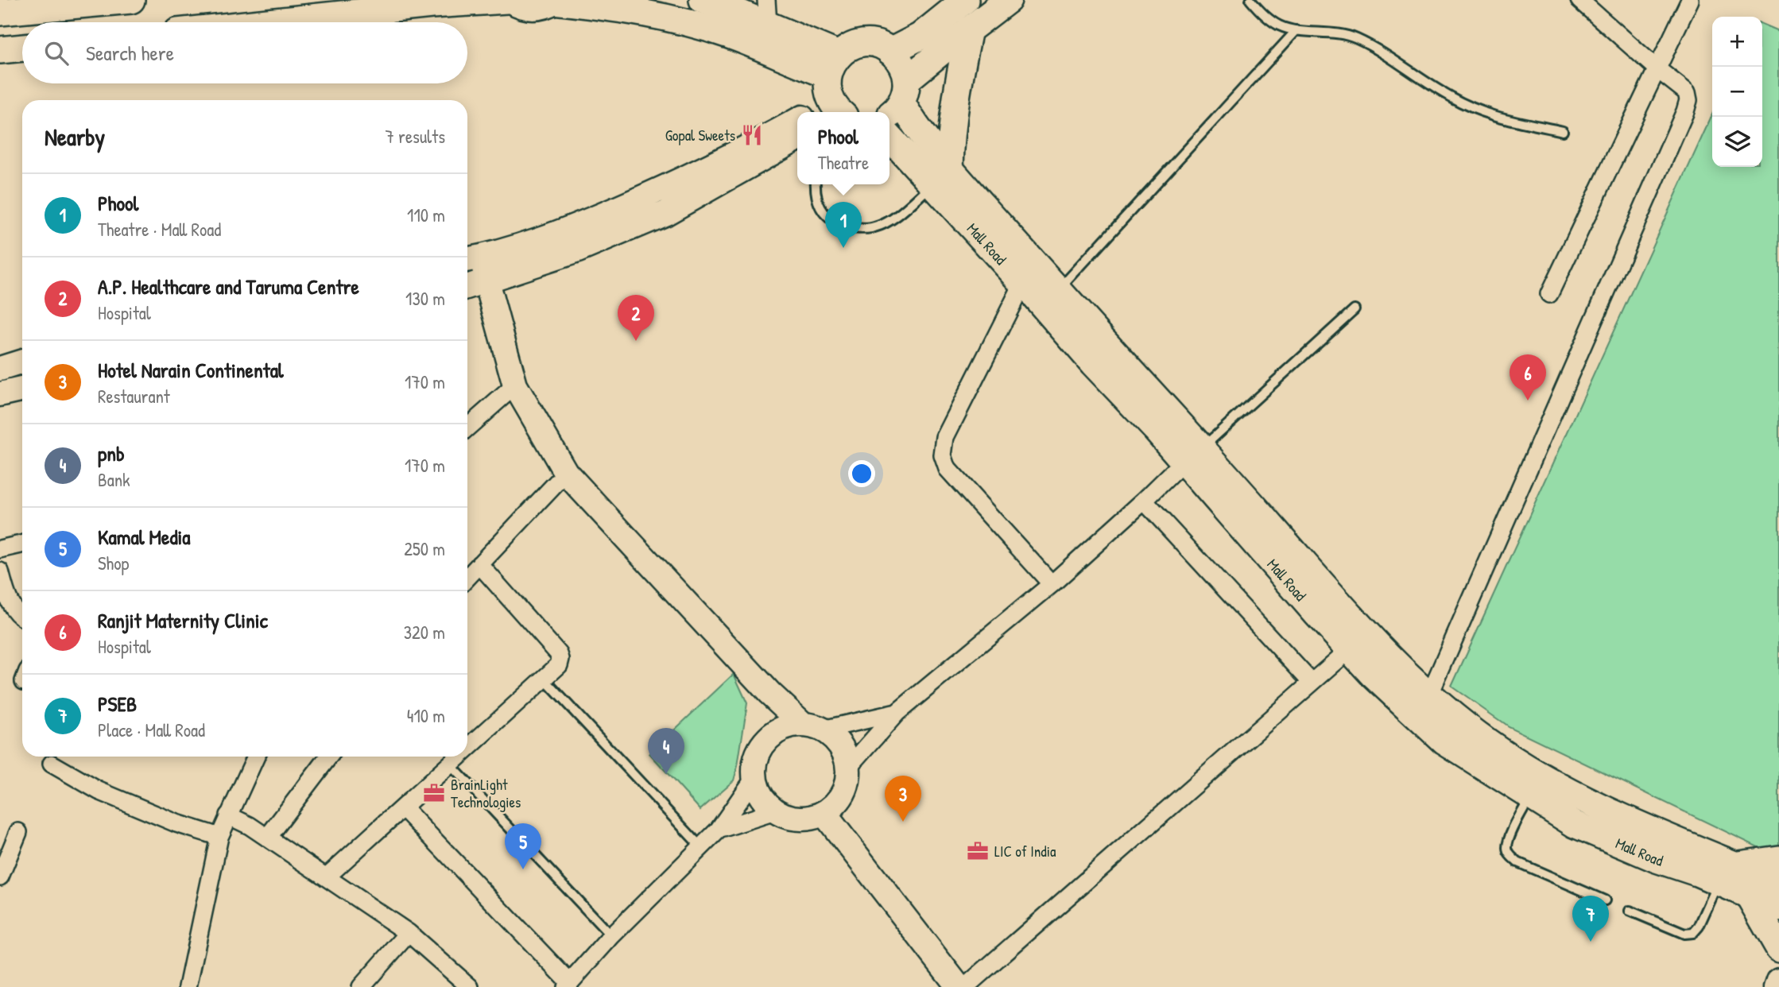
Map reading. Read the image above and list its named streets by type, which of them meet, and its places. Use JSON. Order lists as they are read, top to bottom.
{
  "streets": {
    "main road": ["Mall Road"]
  },
  "places": {
    "restaurant": ["Gopal Sweets"],
    "office": ["BrainLight Technologies", "LIC of India"]
  },
  "page": {
    "map_buttons": ["+", "−"],
    "search": "Search here",
    "heading": ["Nearby", "7 results"],
    "popup": ["Phool", "Theatre"],
    "list": [
      {
        "mark": "1",
        "name": "Phool",
        "note": "Theatre · Mall Road",
        "value": "110 m"
      },
      {
        "mark": "2",
        "name": "A.P. Healthcare and Taruma Centre",
        "note": "Hospital",
        "value": "130 m"
      },
      {
        "mark": "3",
        "name": "Hotel Narain Continental",
        "note": "Restaurant",
        "value": "170 m"
      },
      {
        "mark": "4",
        "name": "pnb",
        "note": "Bank",
        "value": "170 m"
      },
      {
        "mark": "5",
        "name": "Kamal Media",
        "note": "Shop",
        "value": "250 m"
      },
      {
        "mark": "6",
        "name": "Ranjit Maternity Clinic",
        "note": "Hospital",
        "value": "320 m"
      },
      {
        "mark": "7",
        "name": "PSEB",
        "note": "Place · Mall Road",
        "value": "410 m"
      }
    ],
    "pins": [
      "1",
      "2",
      "6",
      "4",
      "3",
      "5",
      "7"
    ]
  }
}
